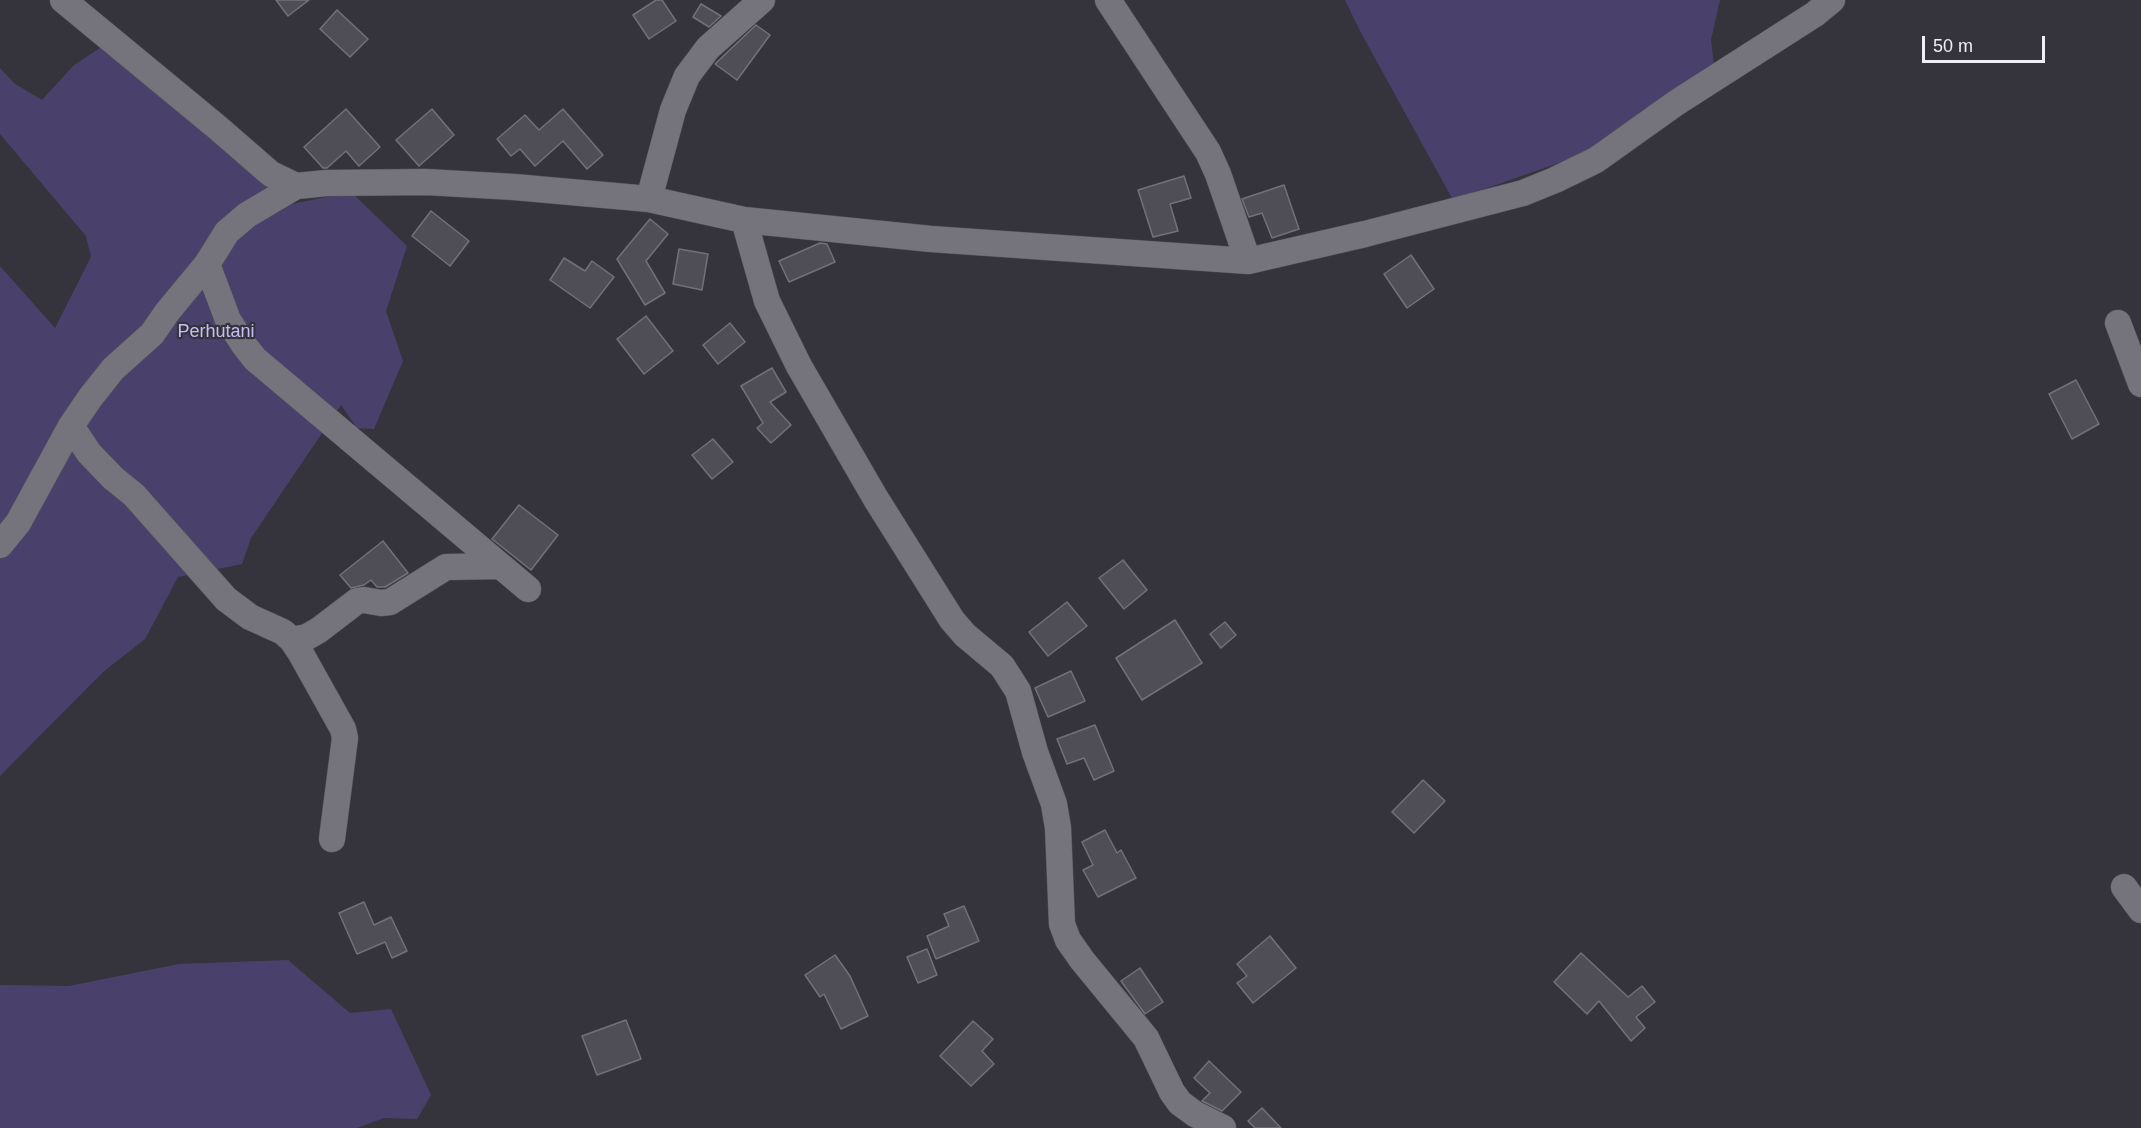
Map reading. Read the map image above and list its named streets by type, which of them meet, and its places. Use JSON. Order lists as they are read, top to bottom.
{
  "parks": ["Perhutani"],
  "scale_bar": "50 m"
}
